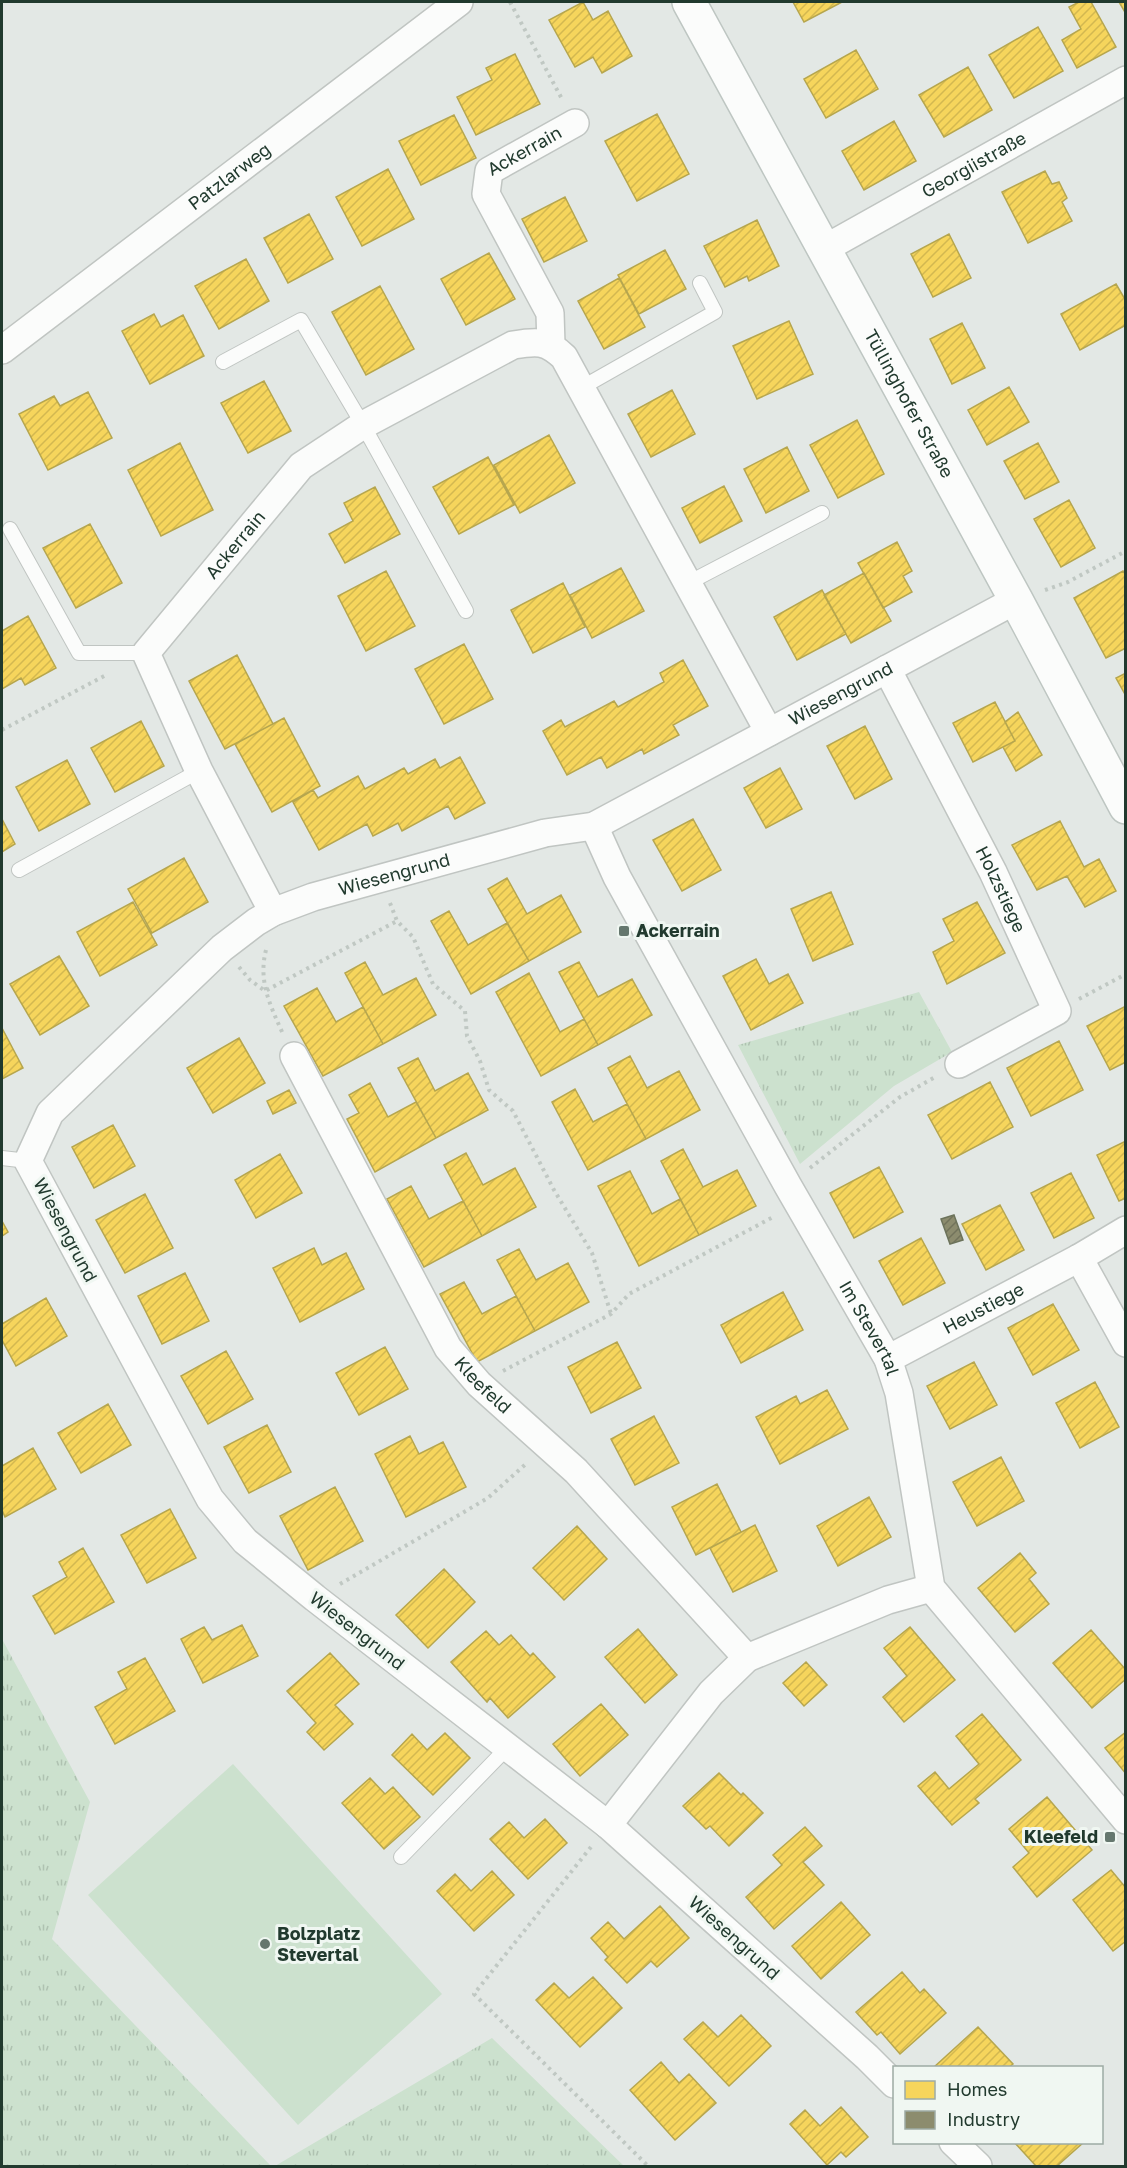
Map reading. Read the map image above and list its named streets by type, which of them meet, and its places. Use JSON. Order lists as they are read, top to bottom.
{
  "streets": {
    "main road": ["Tüllinghofer Straße"],
    "street": [
      "Ackerrain",
      "Georgiistraße",
      "Patzlarweg",
      "Wiesengrund",
      "Holzstiege",
      "Heustiege",
      "Im Stevertal",
      "Kleefeld"
    ]
  },
  "crossings": [
    ["Georgiistraße", "Tüllinghofer Straße"],
    ["Tüllinghofer Straße", "Wiesengrund"],
    ["Wiesengrund", "Holzstiege"],
    ["Wiesengrund", "Im Stevertal"],
    ["Heustiege", "Im Stevertal"]
  ],
  "places": {
    "transit": ["Ackerrain", "Kleefeld"],
    "other": ["Bolzplatz Stevertal"]
  },
  "legend": ["Homes", "Industry"]
}
